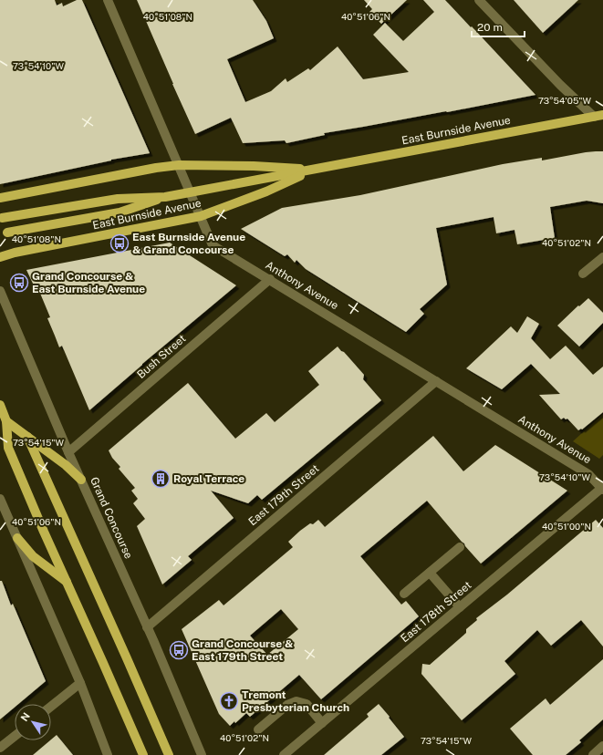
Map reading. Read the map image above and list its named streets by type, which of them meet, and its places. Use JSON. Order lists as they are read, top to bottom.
{
  "streets": {
    "main road": ["East Burnside Avenue"],
    "street": [
      "Anthony Avenue",
      "Bush Street",
      "East 179th Street",
      "Grand Concourse",
      "East 178th Street"
    ]
  },
  "crossings": [
    ["East Burnside Avenue", "Anthony Avenue"],
    ["Anthony Avenue", "Bush Street"],
    ["Anthony Avenue", "East 179th Street"],
    ["Anthony Avenue", "East 178th Street"],
    ["Bush Street", "Grand Concourse"],
    ["East 179th Street", "Grand Concourse"]
  ],
  "places": {
    "bus stop": ["East Burnside Avenue & Grand Concourse", "Grand Concourse & East Burnside Avenue", "Grand Concourse & East 179th Street"],
    "building": ["Royal Terrace"],
    "church": ["Tremont Presbyterian Church"]
  },
  "scale_bar": "20 m",
  "north": "top left",
  "coordinates": [
    "40°51'08\"N",
    "40°51'06\"N",
    "73°54'10\"W",
    "73°54'05\"W",
    "40°51'02\"N",
    "73°54'15\"W",
    "40°51'00\"N"
  ]
}
